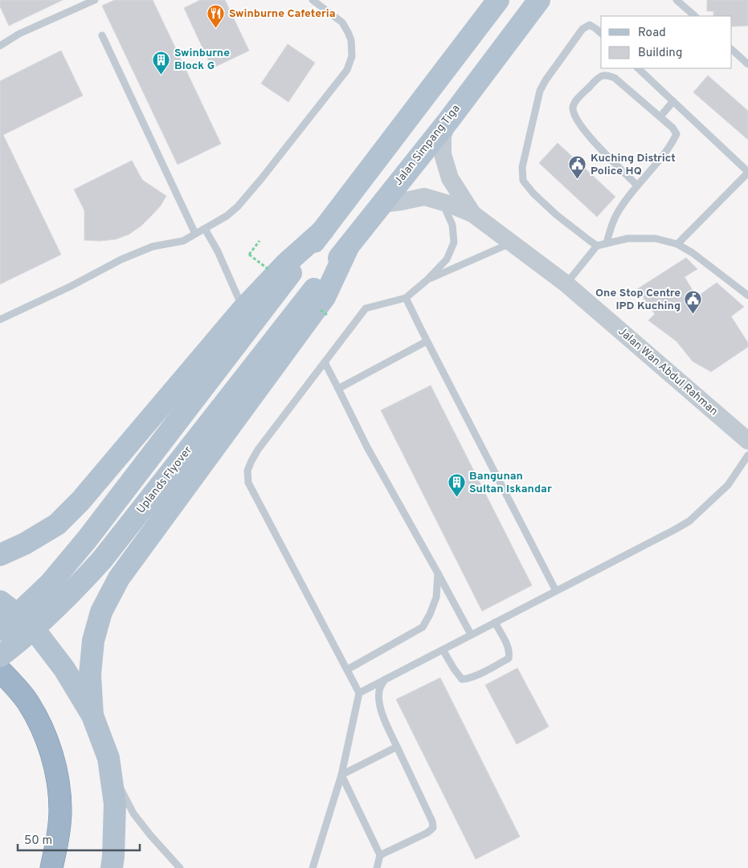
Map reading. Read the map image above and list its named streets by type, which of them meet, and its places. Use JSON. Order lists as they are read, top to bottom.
{
  "streets": {
    "main road": ["Jalan Simpang Tiga", "Uplands Flyover"],
    "street": ["Jalan Wan Abdul Rahman"]
  },
  "crossings": [
    ["Jalan Simpang Tiga", "Uplands Flyover"]
  ],
  "places": {
    "restaurant": ["Swinburne Cafeteria"],
    "building": ["Swinburne Block G", "Bangunan Sultan Iskandar"],
    "public building": ["Kuching District Police HQ", "One Stop Centre IPD Kuching"]
  },
  "legend": ["Road", "Building"],
  "scale_bar": "50 m"
}
